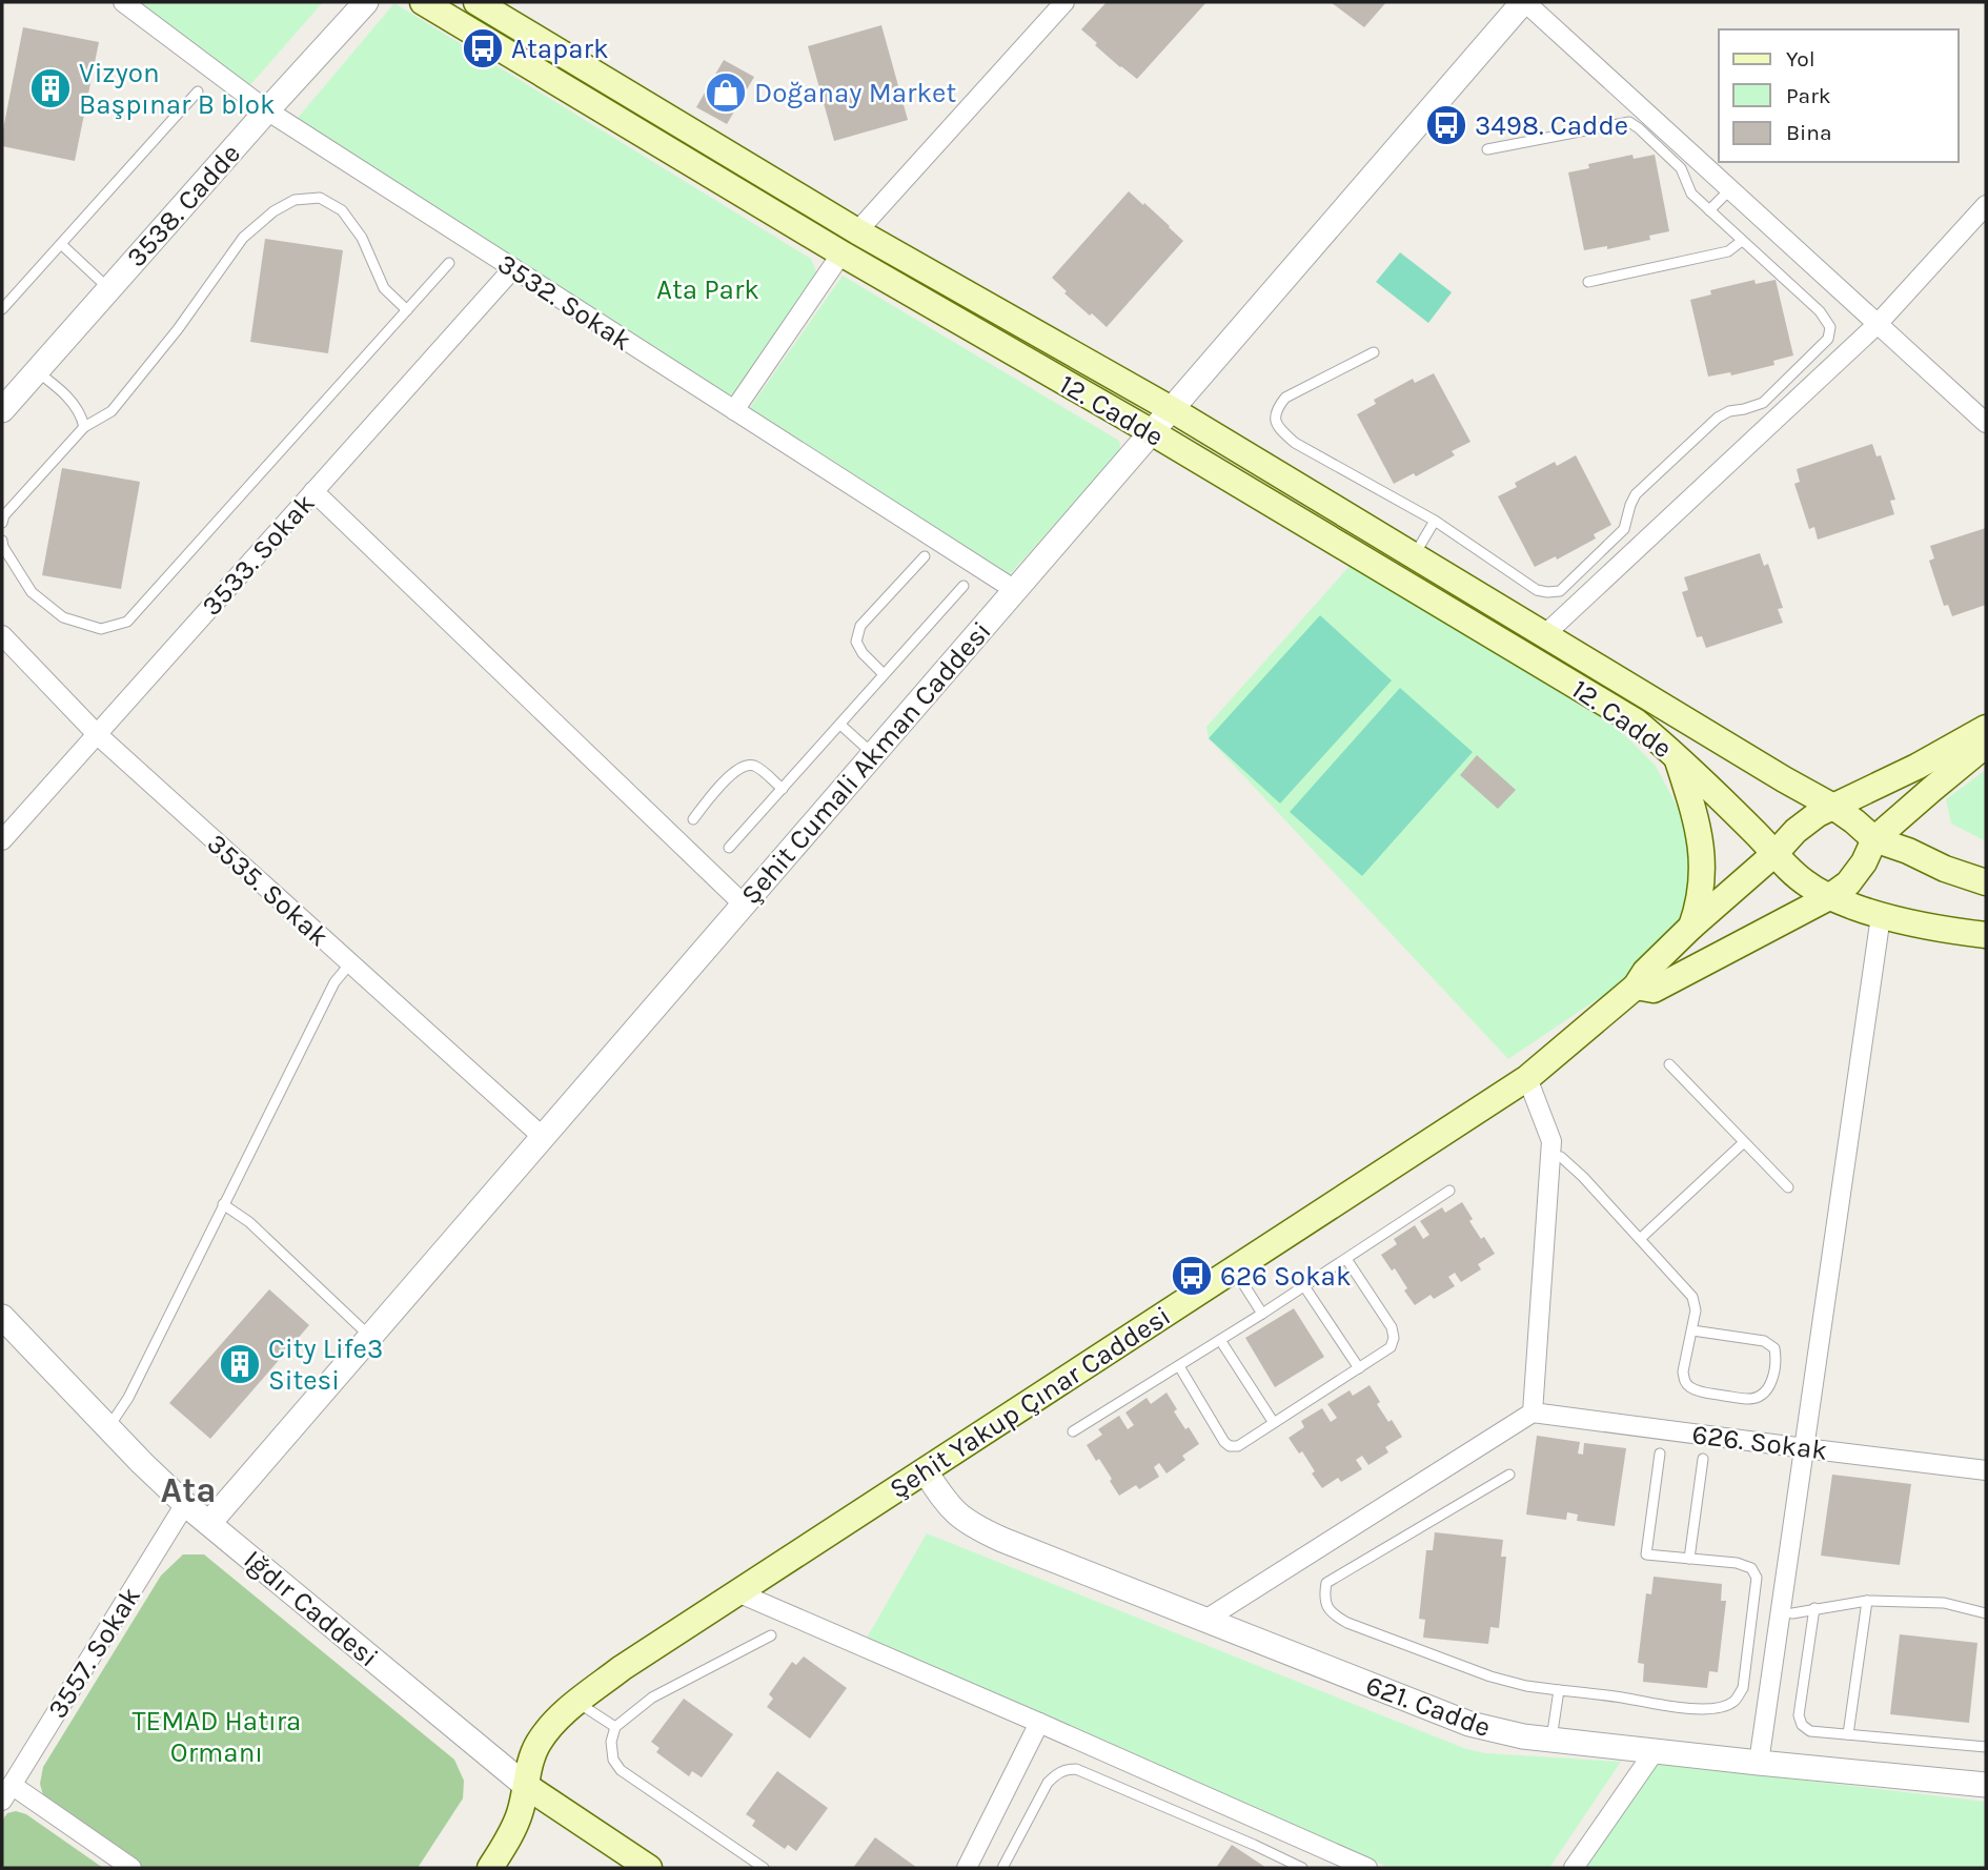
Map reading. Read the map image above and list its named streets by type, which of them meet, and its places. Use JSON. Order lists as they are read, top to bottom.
{
  "streets": {
    "main road": ["12. Cadde", "Şehit Yakup Çınar Caddesi", "Iğdır Caddesi"],
    "street": [
      "3538. Cadde",
      "3532. Sokak",
      "3533. Sokak",
      "Şehit Cumali Akman Caddesi",
      "3535. Sokak",
      "626. Sokak",
      "3557. Sokak",
      "621. Cadde"
    ]
  },
  "crossings": [
    ["3538. Cadde", "3532. Sokak"],
    ["3532. Sokak", "3533. Sokak"],
    ["3532. Sokak", "Şehit Cumali Akman Caddesi"],
    ["12. Cadde", "Şehit Cumali Akman Caddesi"],
    ["12. Cadde", "Şehit Yakup Çınar Caddesi"],
    ["3533. Sokak", "3535. Sokak"],
    ["Şehit Cumali Akman Caddesi", "3535. Sokak"],
    ["Şehit Cumali Akman Caddesi", "Iğdır Caddesi"],
    ["Şehit Yakup Çınar Caddesi", "Iğdır Caddesi"],
    ["Şehit Yakup Çınar Caddesi", "621. Cadde"],
    ["Iğdır Caddesi", "3557. Sokak"]
  ],
  "districts": ["Ata"],
  "parks": ["Ata Park", "TEMAD Hatıra Ormanı"],
  "places": {
    "bus stop": ["Atapark", "3498. Cadde", "626 Sokak"],
    "building": ["Vizyon Başpınar B blok", "City Life3 Sitesi"],
    "shop": ["Doğanay Market"]
  },
  "legend": ["Yol", "Park", "Bina"]
}
